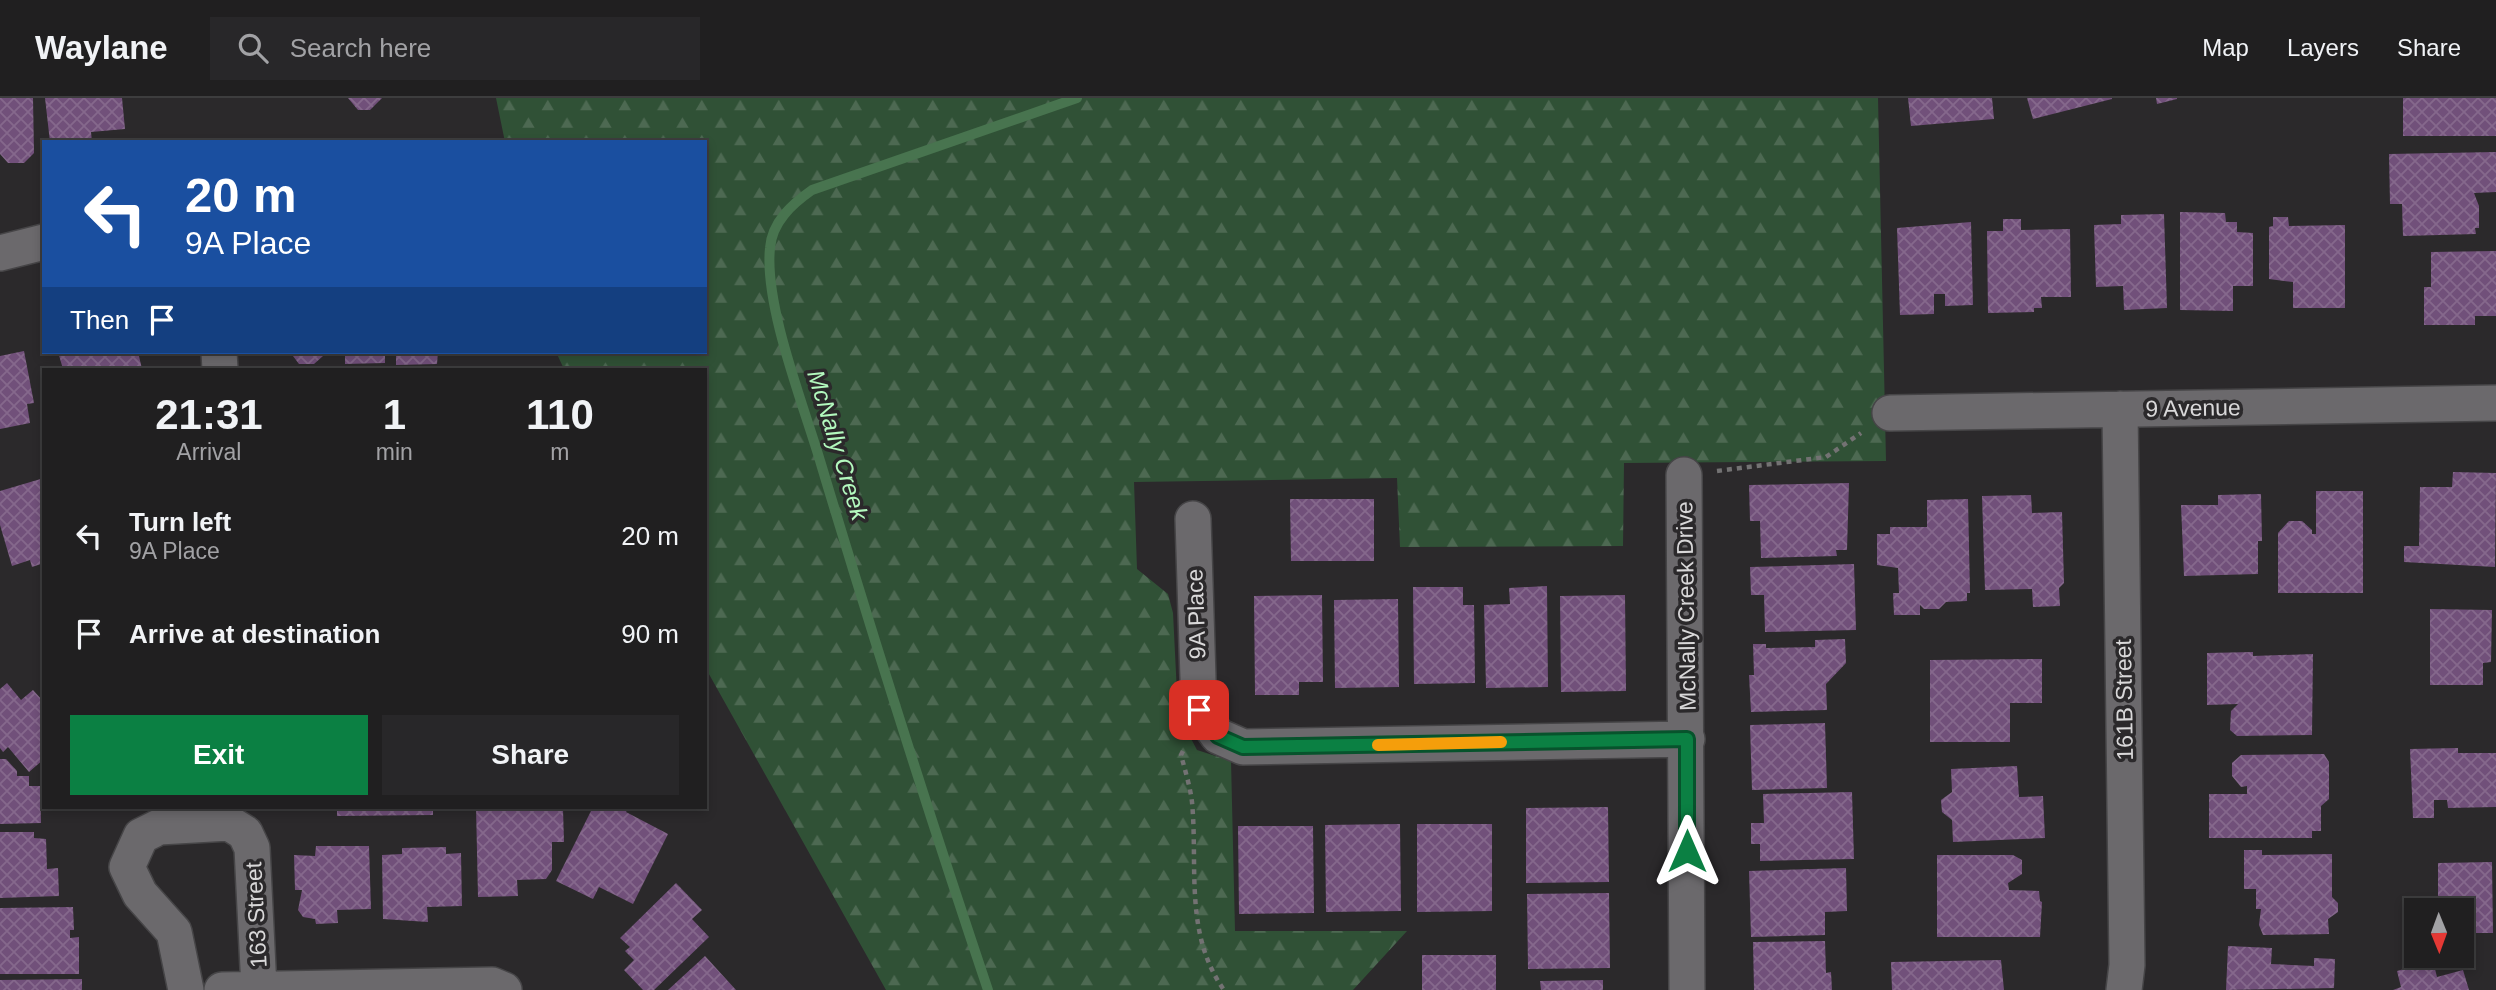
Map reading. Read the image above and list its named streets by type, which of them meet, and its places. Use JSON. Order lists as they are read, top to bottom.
{
  "streets": {
    "street": [
      "9 Avenue",
      "McNally Creek Drive",
      "9A Place",
      "161B Street",
      "163 Street"
    ]
  },
  "crossings": [
    ["9 Avenue", "161B Street"],
    ["McNally Creek Drive", "9A Place"]
  ],
  "water": ["McNally Creek"],
  "north": "bottom",
  "page": {
    "header": "Waylane",
    "search": "Search here",
    "nav": ["Map", "Layers", "Share"],
    "turn": ["20 m", "9A Place"],
    "then": "Then",
    "eta": [
      "21:31",
      "Arrival",
      "1",
      "min",
      "110",
      "m"
    ],
    "list": [
      {
        "name": "Turn left",
        "note": "9A Place",
        "value": "20 m"
      },
      {
        "name": "Arrive at destination",
        "value": "90 m"
      }
    ],
    "buttons": ["Exit", "Share"]
  }
}
